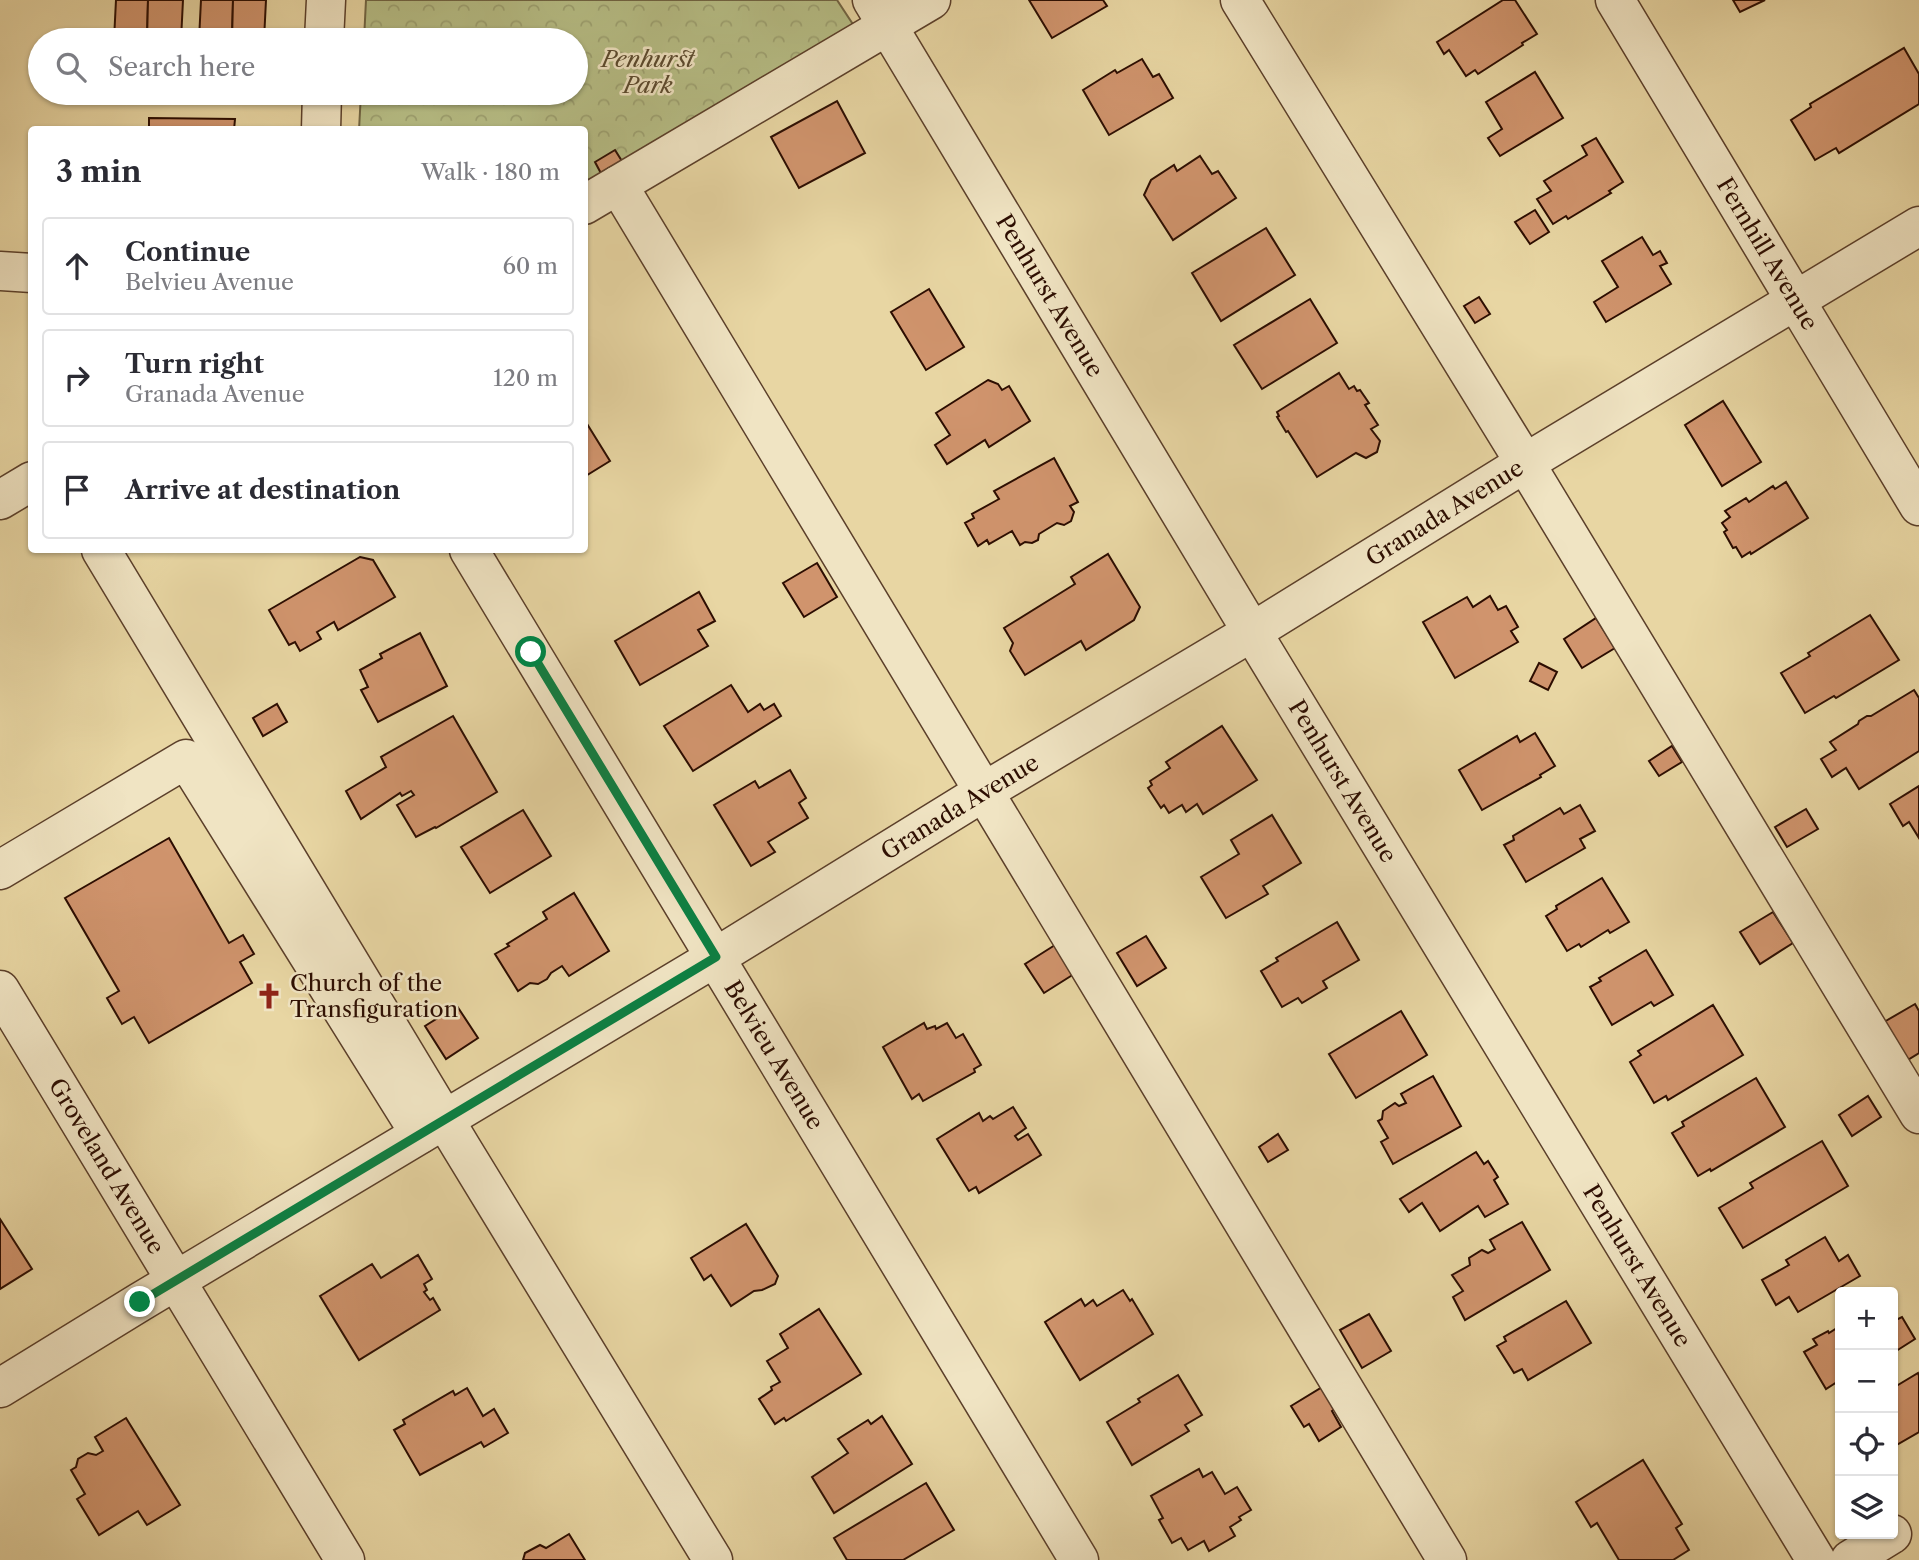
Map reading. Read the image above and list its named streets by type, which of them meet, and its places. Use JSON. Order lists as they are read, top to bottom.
{
  "streets": {
    "street": [
      "Fernhill Avenue",
      "Penhurst Avenue",
      "Granada Avenue",
      "Belvieu Avenue",
      "Groveland Avenue"
    ]
  },
  "crossings": [
    ["Fernhill Avenue", "Granada Avenue"],
    ["Penhurst Avenue", "Granada Avenue"],
    ["Granada Avenue", "Belvieu Avenue"],
    ["Granada Avenue", "Groveland Avenue"]
  ],
  "parks": ["Penhurst Park"],
  "places": {
    "church": ["Church of the Transfiguration"]
  },
  "page": {
    "search": "Search here",
    "heading": ["3 min", "Walk · 180 m"],
    "list": [
      ["Continue", "Belvieu Avenue", "60 m"],
      ["Turn right", "Granada Avenue", "120 m"],
      "Arrive at destination"
    ],
    "map_buttons": ["+", "−"]
  }
}
